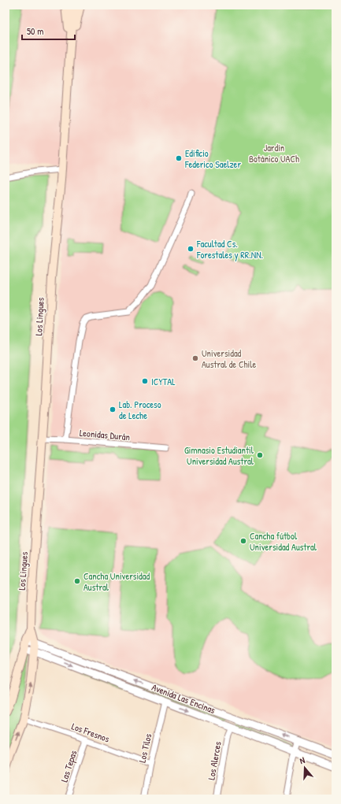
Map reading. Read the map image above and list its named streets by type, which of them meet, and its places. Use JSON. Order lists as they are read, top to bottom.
{
  "streets": {
    "main road": ["Los Lingues"],
    "street": [
      "Leonidas Durán",
      "Avenida Las Encinas",
      "Los Fresnos",
      "Los Tilos",
      "Los Alerces",
      "Las Tepas"
    ]
  },
  "crossings": [
    ["Los Lingues", "Leonidas Durán"],
    ["Los Lingues", "Avenida Las Encinas"],
    ["Los Lingues", "Los Fresnos"],
    ["Avenida Las Encinas", "Los Tilos"],
    ["Avenida Las Encinas", "Los Alerces"],
    ["Los Fresnos", "Los Tilos"],
    ["Los Fresnos", "Las Tepas"]
  ],
  "parks": ["Jardín Botánico UACh"],
  "places": [
    "Edificio Federico Saelzer",
    "Facultad Cs. Forestales y RR.NN.",
    "Universidad Austral de Chile",
    "ICYTAL",
    "Lab. Proceso de Leche",
    "Gimnasio Estudiantil Universidad Austral",
    "Cancha fútbol Universidad Austral",
    "Cancha Universidad Austral"
  ],
  "scale_bar": "50 m",
  "north": "top"
}
